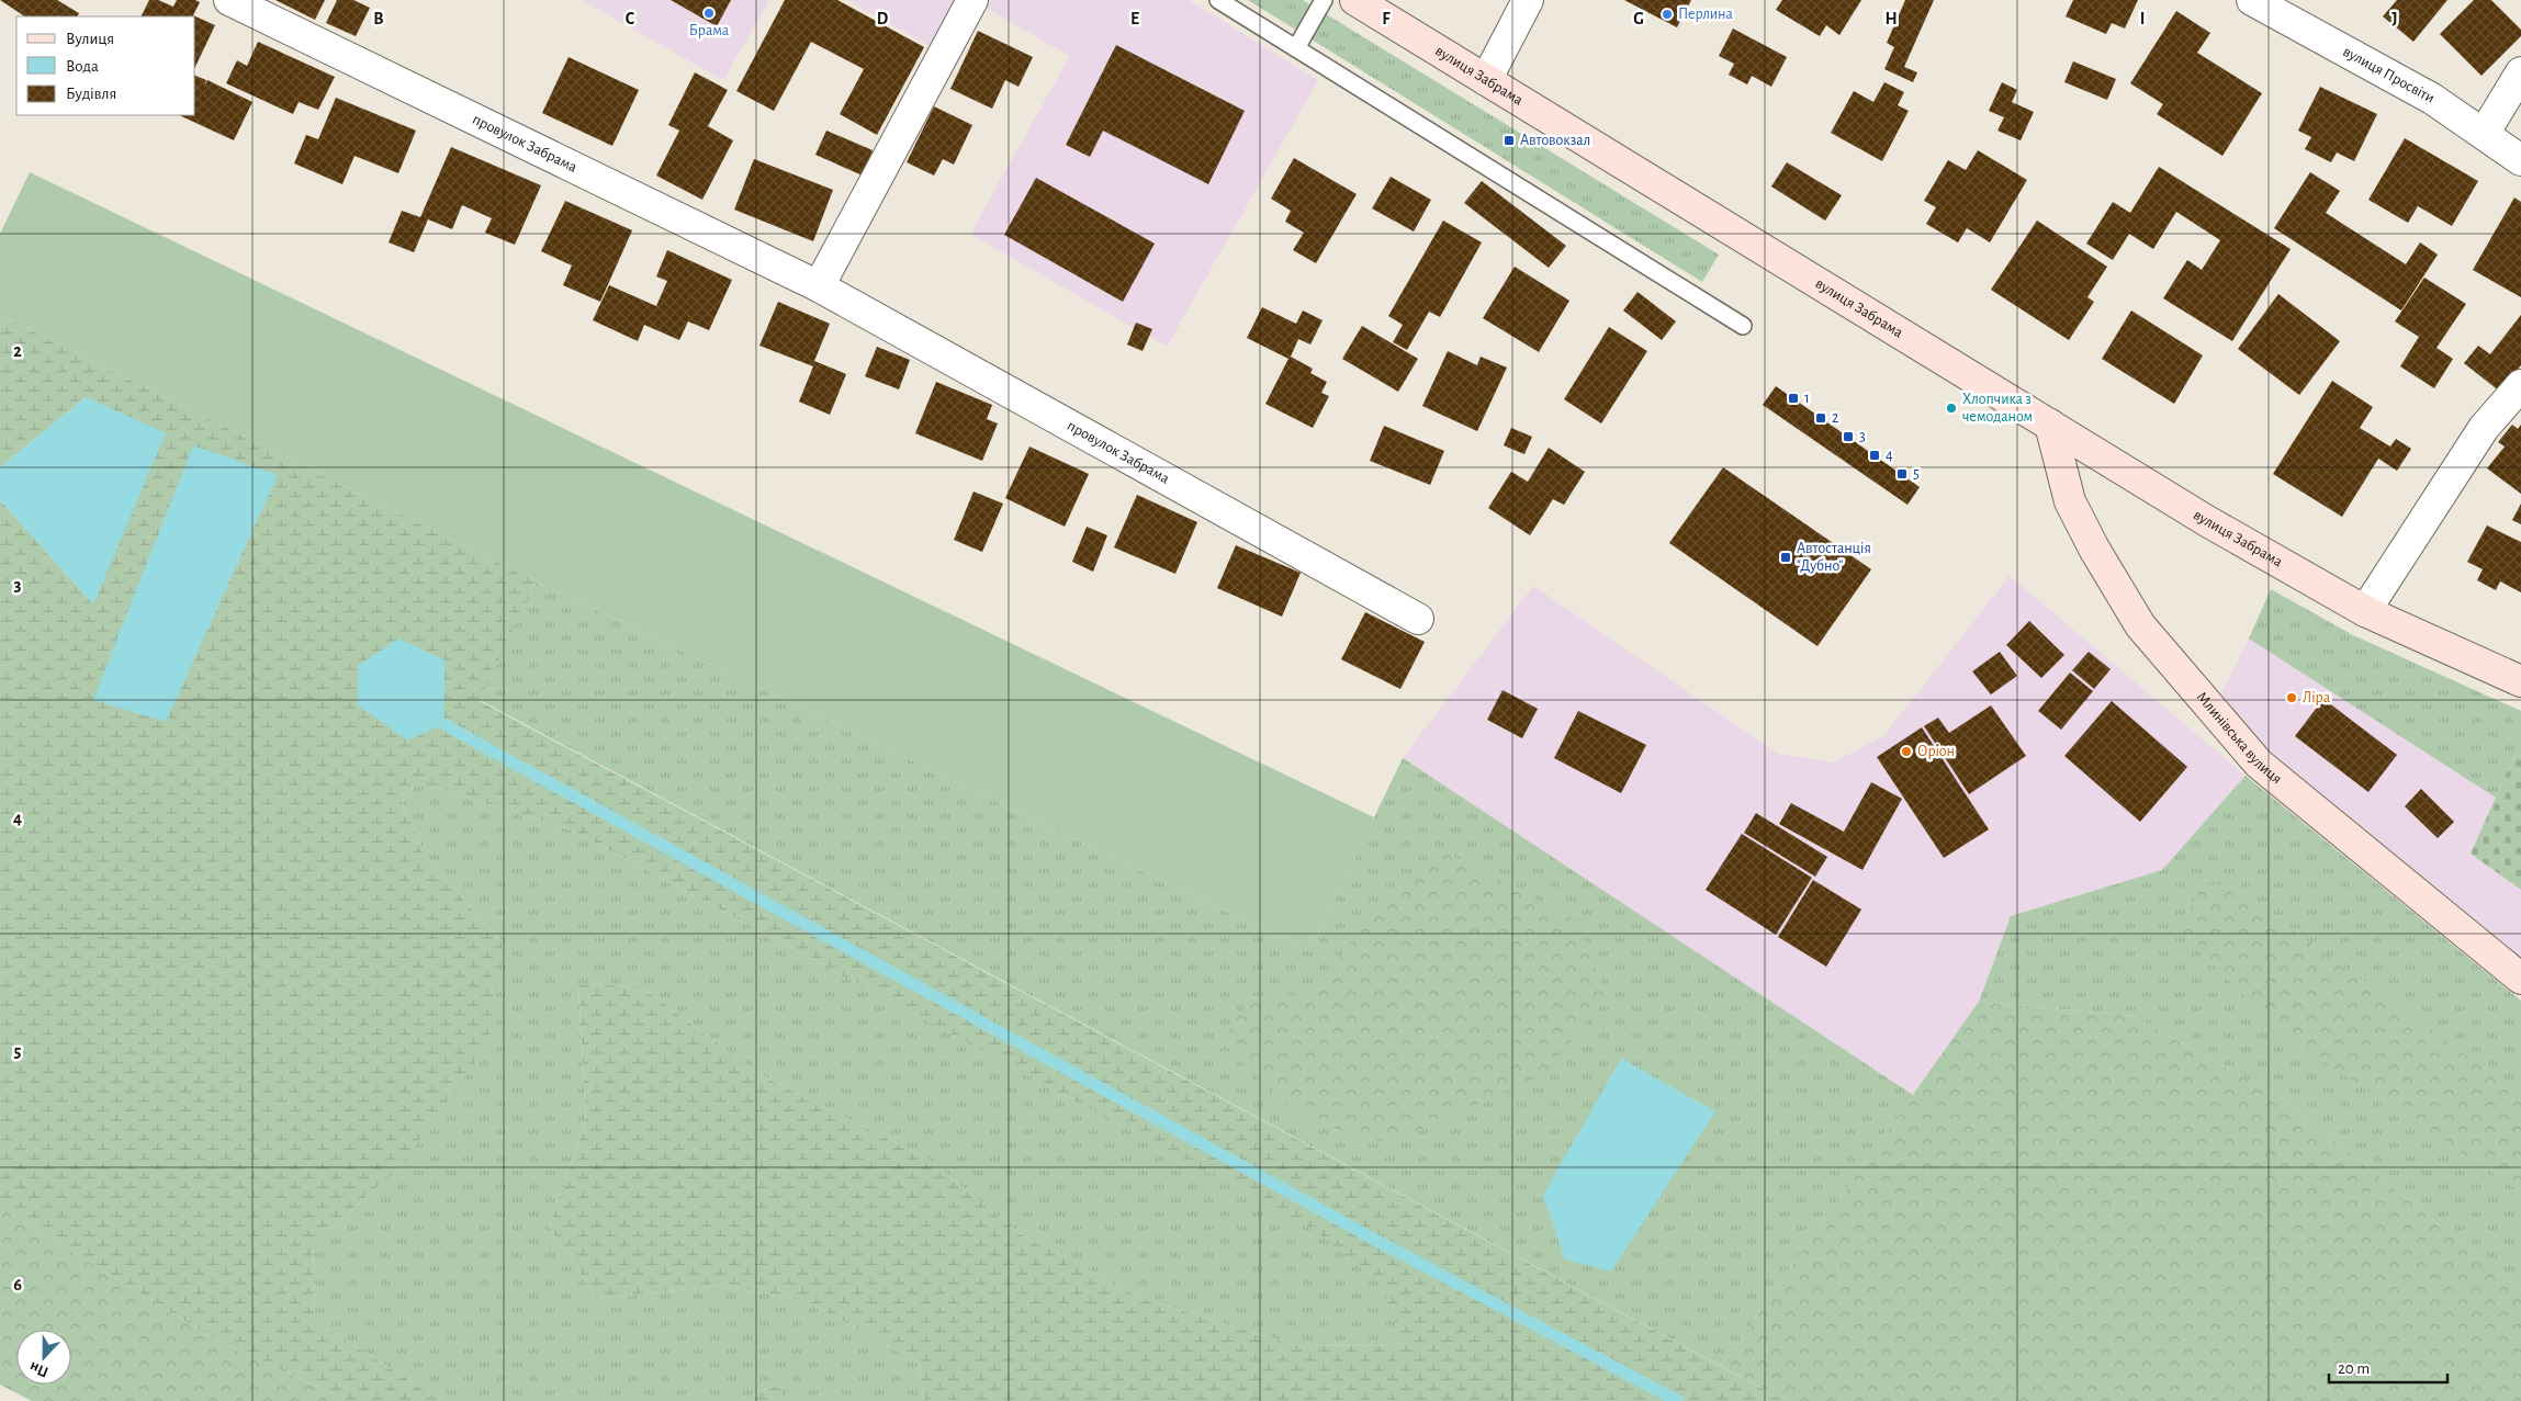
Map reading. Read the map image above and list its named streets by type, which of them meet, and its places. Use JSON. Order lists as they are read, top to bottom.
{
  "streets": {
    "main road": ["вулиця Забрама", "Млинівська вулиця"],
    "street": ["вулиця Просвіти", "провулок Забрама"]
  },
  "crossings": [
    ["вулиця Забрама", "Млинівська вулиця"]
  ],
  "places": {
    "other": [
      "Брама",
      "Перлина",
      "Хлопчика з чемоданом",
      "Ліра",
      "Оріон"
    ],
    "transit": [
      "Автовокзал",
      "1",
      "2",
      "3",
      "4",
      "5",
      "Автостанція \"Дубно\""
    ]
  },
  "legend": ["Вулиця", "Вода", "Будівля"],
  "scale_bar": "20 m",
  "north": "bottom",
  "grid": {
    "columns": [
      "B",
      "C",
      "D",
      "E",
      "F",
      "G",
      "H",
      "I",
      "J"
    ],
    "rows": [
      "2",
      "3",
      "4",
      "5",
      "6"
    ]
  }
}
